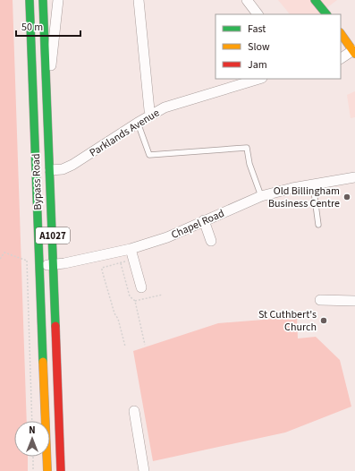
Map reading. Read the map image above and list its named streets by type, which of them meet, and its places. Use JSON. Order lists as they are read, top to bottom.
{
  "streets": {
    "main road": ["Bypass Road", "A1027"],
    "street": ["Parklands Avenue", "Chapel Road"]
  },
  "crossings": [
    ["Parklands Avenue", "Bypass Road"],
    ["Bypass Road", "Chapel Road"]
  ],
  "places": ["Old Billingham Business Centre", "St Cuthbert's Church"],
  "legend": ["Fast", "Slow", "Jam"],
  "scale_bar": "50 m",
  "north": "top"
}
